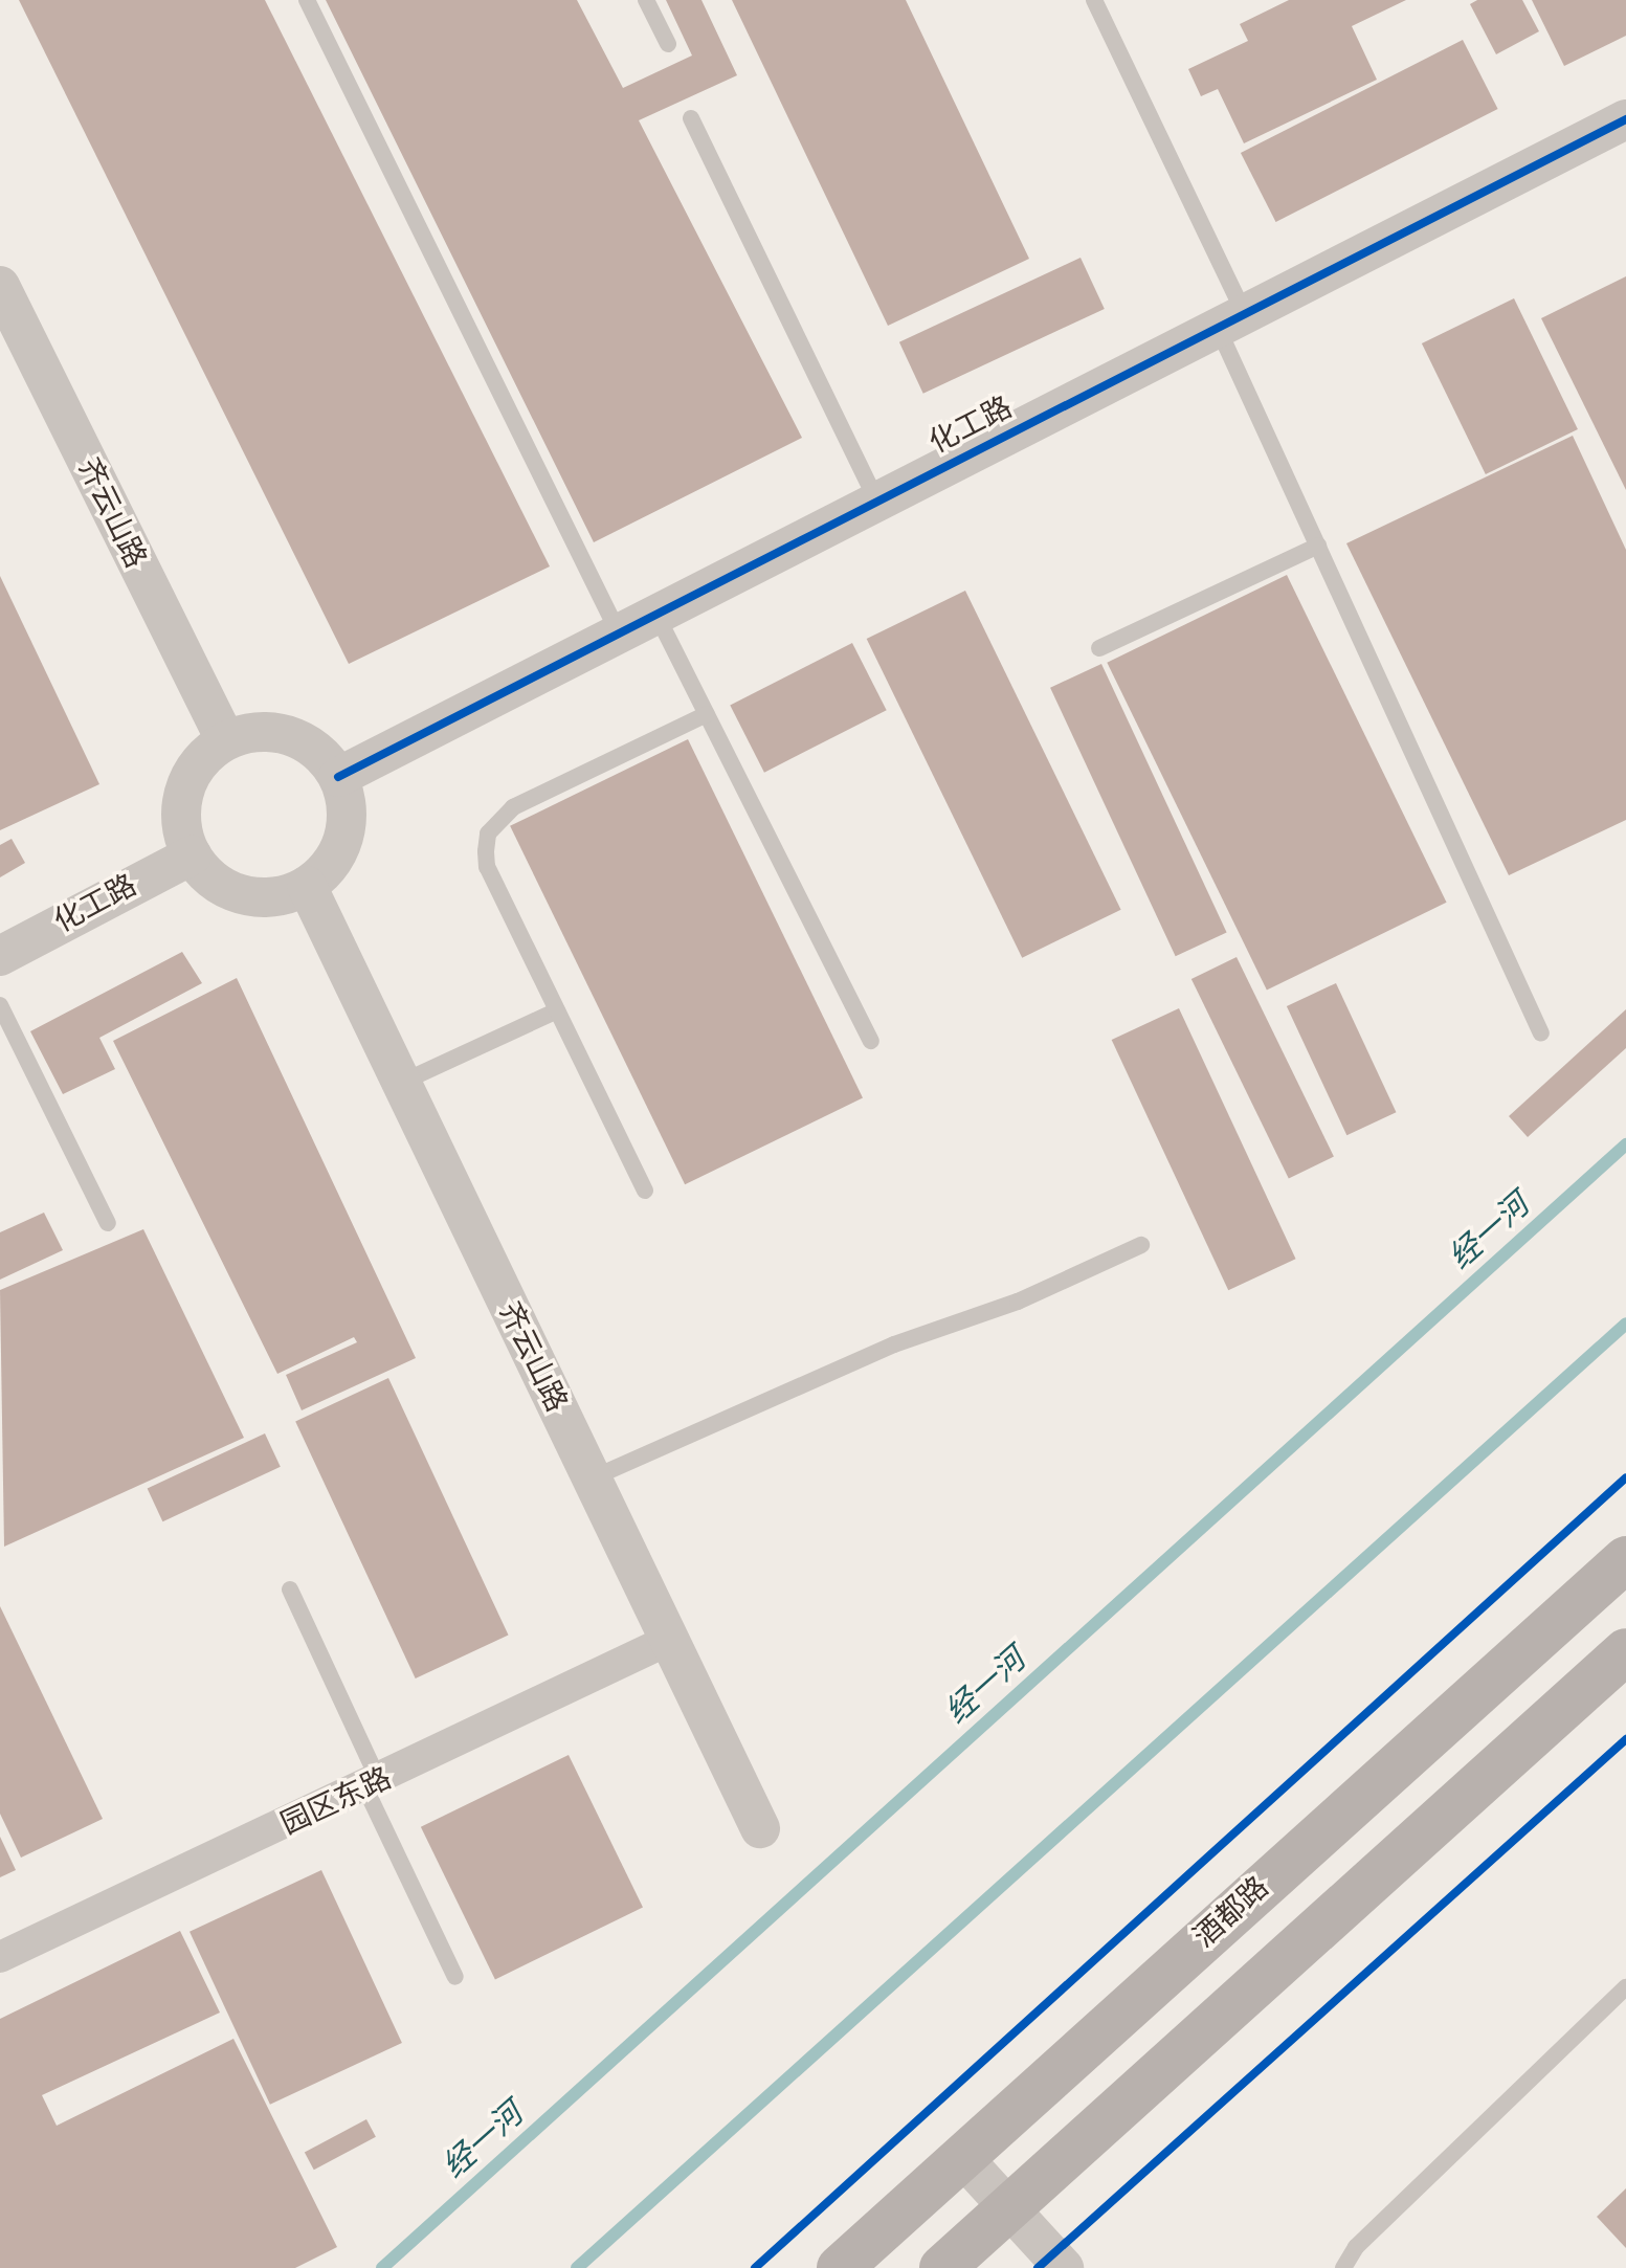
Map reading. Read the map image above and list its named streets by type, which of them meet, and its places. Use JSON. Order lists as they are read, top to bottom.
{
  "streets": {
    "main road": ["酒都路"],
    "street": ["化工路", "齐云山路", "园区东路"]
  },
  "crossings": [
    ["化工路", "齐云山路"],
    ["齐云山路", "园区东路"]
  ],
  "water": ["经一河"]
}
